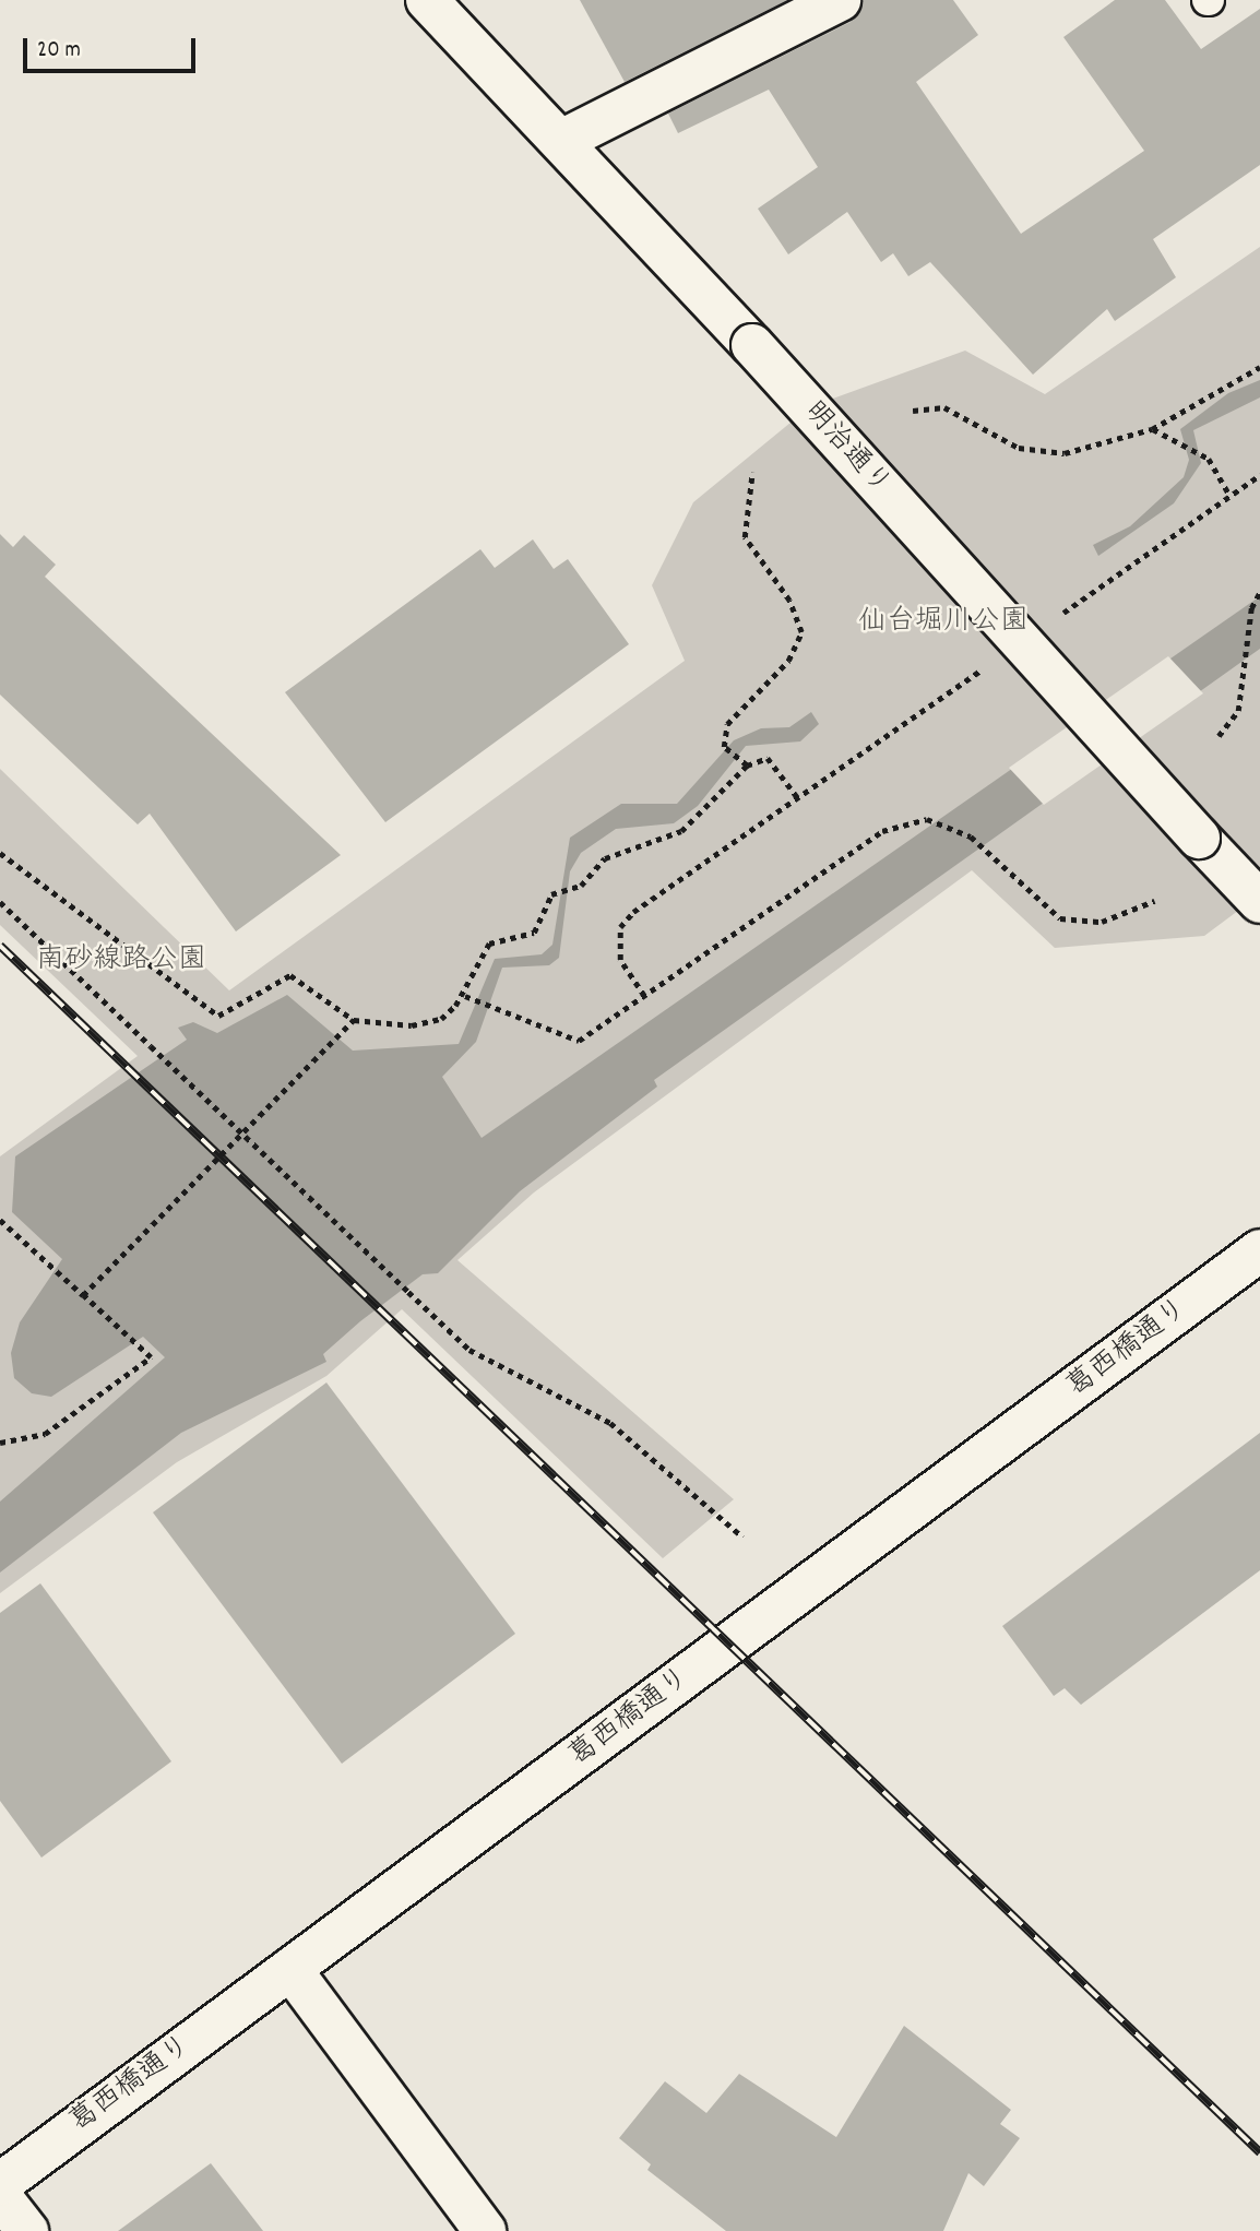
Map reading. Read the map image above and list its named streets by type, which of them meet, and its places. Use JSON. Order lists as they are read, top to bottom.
{
  "streets": {
    "main road": ["明治通り", "葛西橋通り"]
  },
  "parks": ["仙台堀川公園", "南砂線路公園"],
  "scale_bar": "20 m"
}
